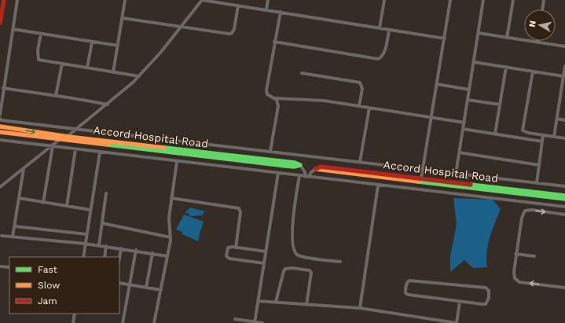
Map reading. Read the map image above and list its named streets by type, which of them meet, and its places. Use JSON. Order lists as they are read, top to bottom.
{
  "streets": {
    "street": ["Accord Hospital Road"]
  },
  "legend": ["Fast", "Slow", "Jam"],
  "north": "left"
}
